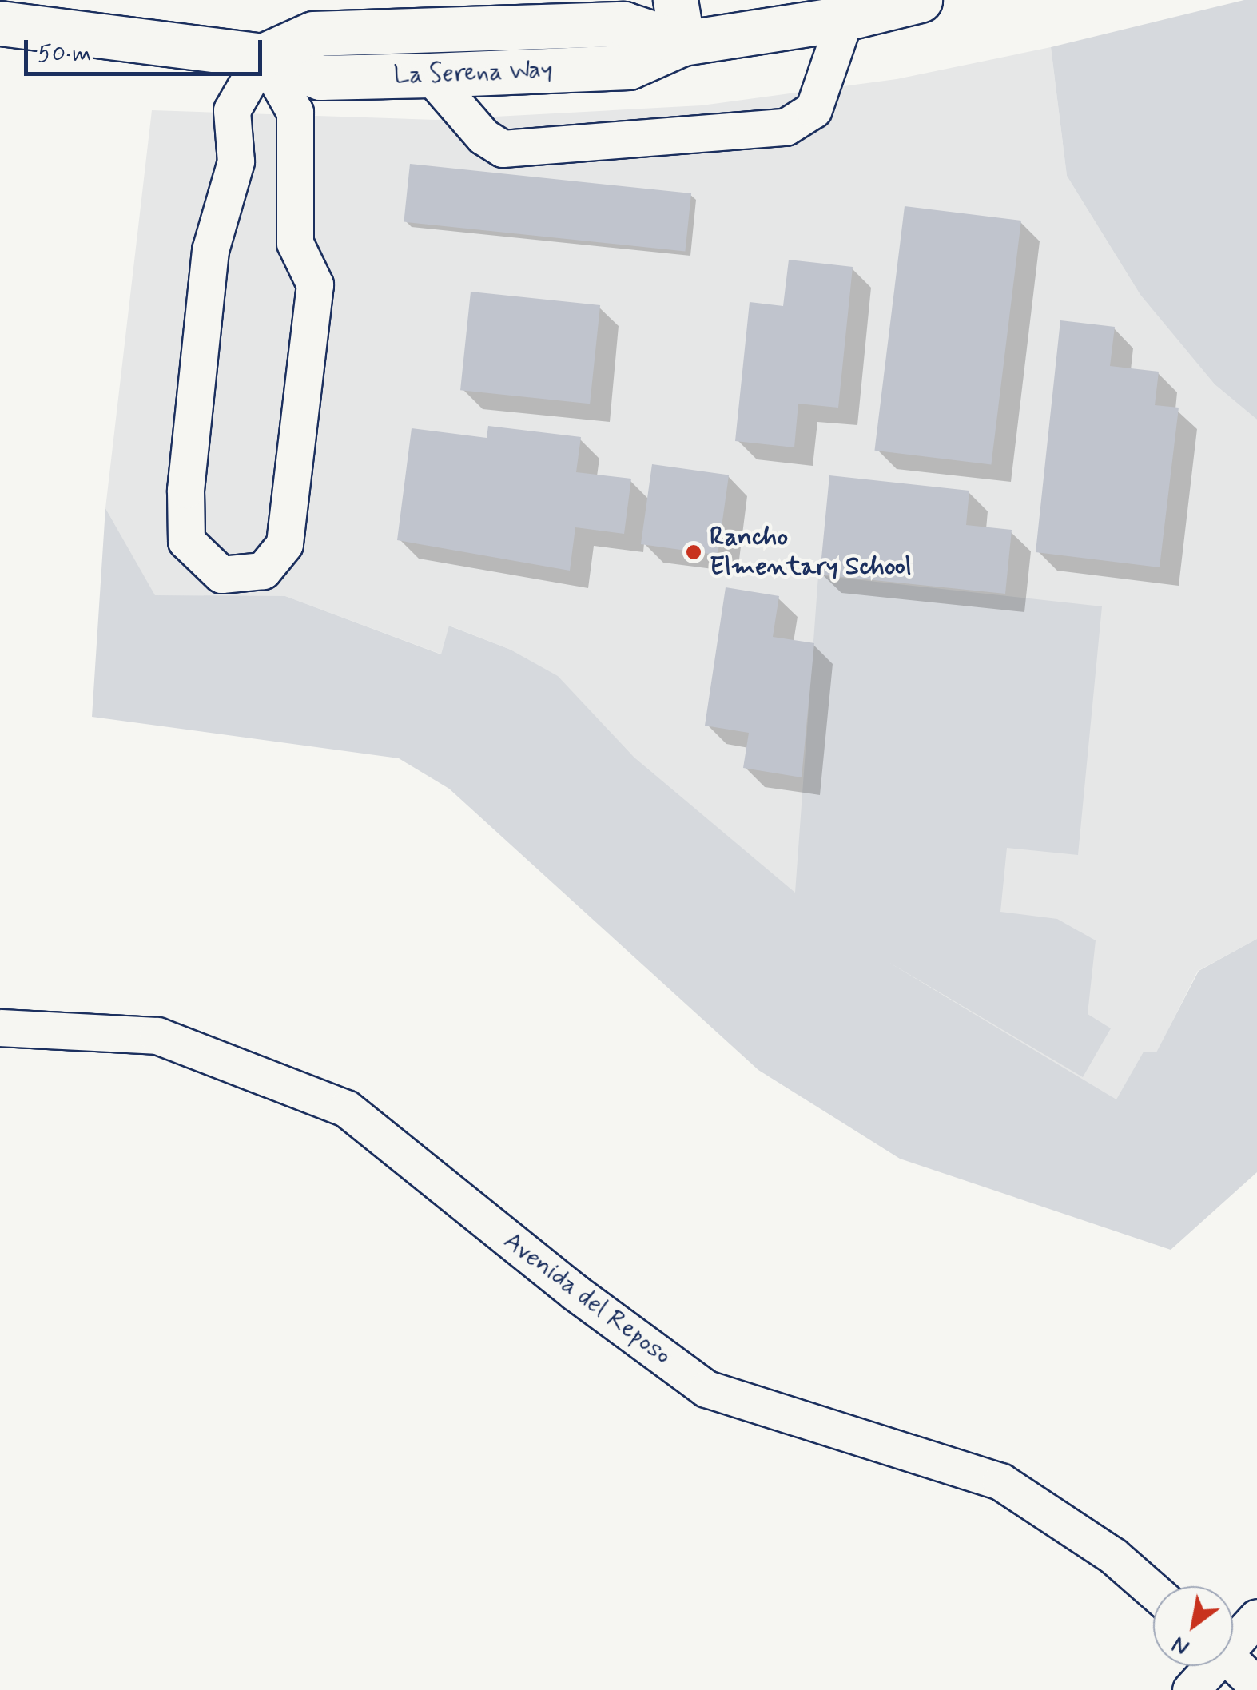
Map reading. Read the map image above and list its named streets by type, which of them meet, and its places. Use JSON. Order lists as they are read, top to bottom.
{
  "streets": {
    "main road": ["La Serena Way"],
    "street": ["Avenida del Reposo"]
  },
  "places": ["Rancho Elmentary School"],
  "scale_bar": "50 m",
  "north": "bottom left"
}
